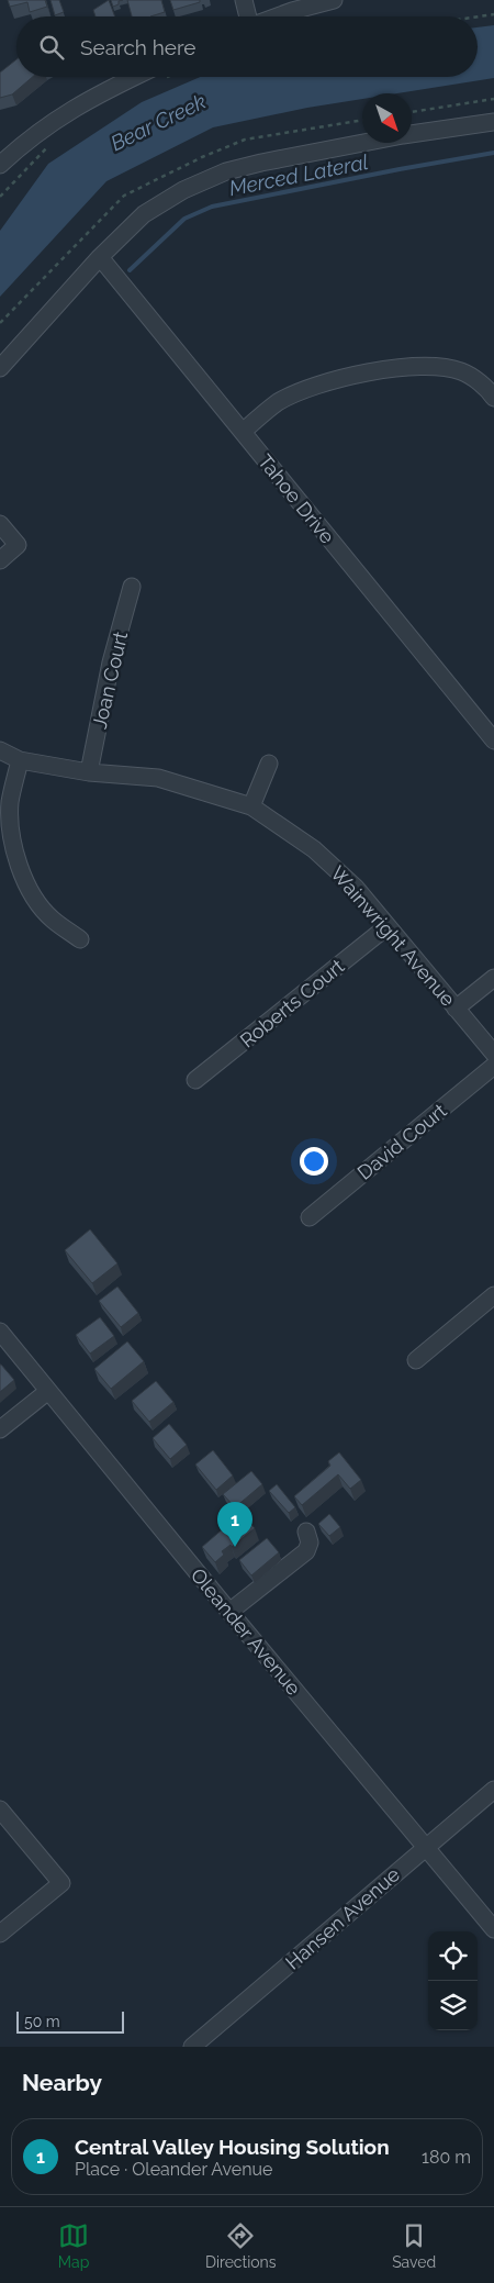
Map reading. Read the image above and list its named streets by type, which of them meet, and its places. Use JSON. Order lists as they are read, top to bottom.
{
  "streets": {
    "street": [
      "Tahoe Drive",
      "Joan Court",
      "Wainwright Avenue",
      "Roberts Court",
      "David Court",
      "Oleander Avenue",
      "Hansen Avenue"
    ]
  },
  "crossings": [
    ["Joan Court", "Wainwright Avenue"],
    ["Wainwright Avenue", "Roberts Court"],
    ["Oleander Avenue", "Hansen Avenue"]
  ],
  "water": ["Bear Creek", "Merced Lateral"],
  "scale_bar": "50 m",
  "north": "bottom right",
  "page": {
    "search": "Search here",
    "pins": "1",
    "scale": "50 m",
    "heading": "Nearby",
    "list": [
      {
        "mark": "1",
        "name": "Central Valley Housing Solution",
        "note": "Place · Oleander Avenue",
        "value": "180 m"
      }
    ],
    "nav": ["Map", "Directions", "Saved"]
  }
}
